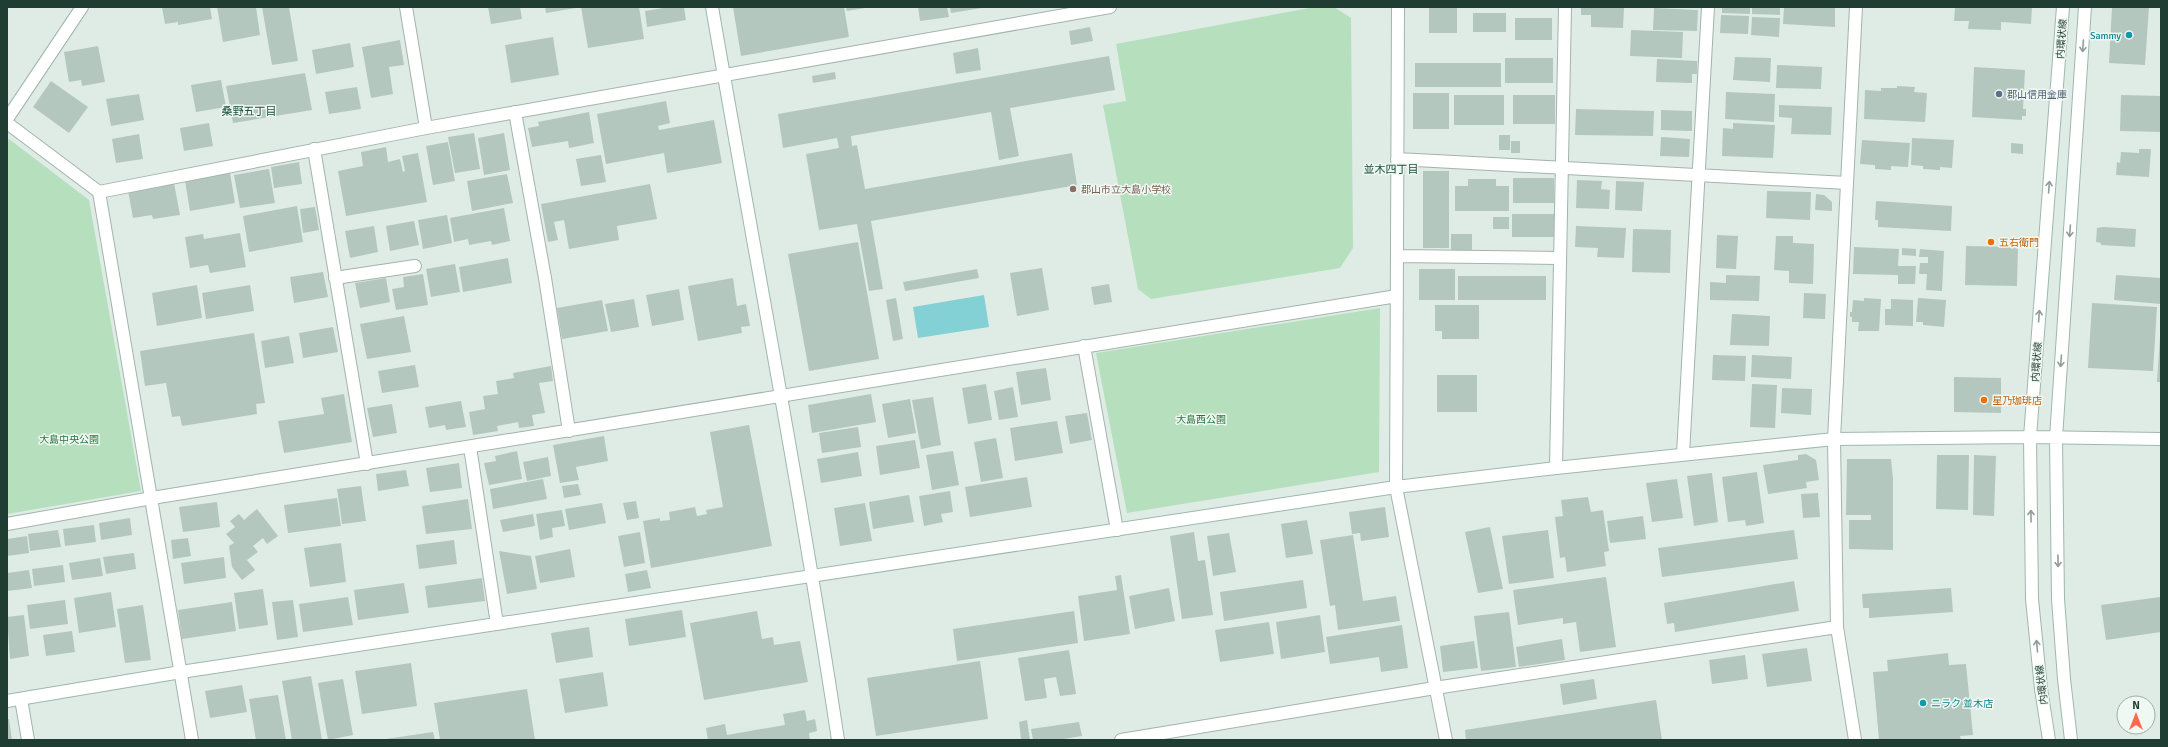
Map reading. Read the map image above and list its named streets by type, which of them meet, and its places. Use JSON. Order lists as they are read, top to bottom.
{
  "streets": {
    "street": ["内環状線"]
  },
  "districts": ["桑野五丁目", "並木四丁目"],
  "parks": ["大島西公園", "大島中央公園"],
  "places": [
    "Sammy",
    "郡山信用金庫",
    "郡山市立大島小学校",
    "五右衛門",
    "星乃珈琲店",
    "ニラク 並木店"
  ],
  "north": "top"
}
